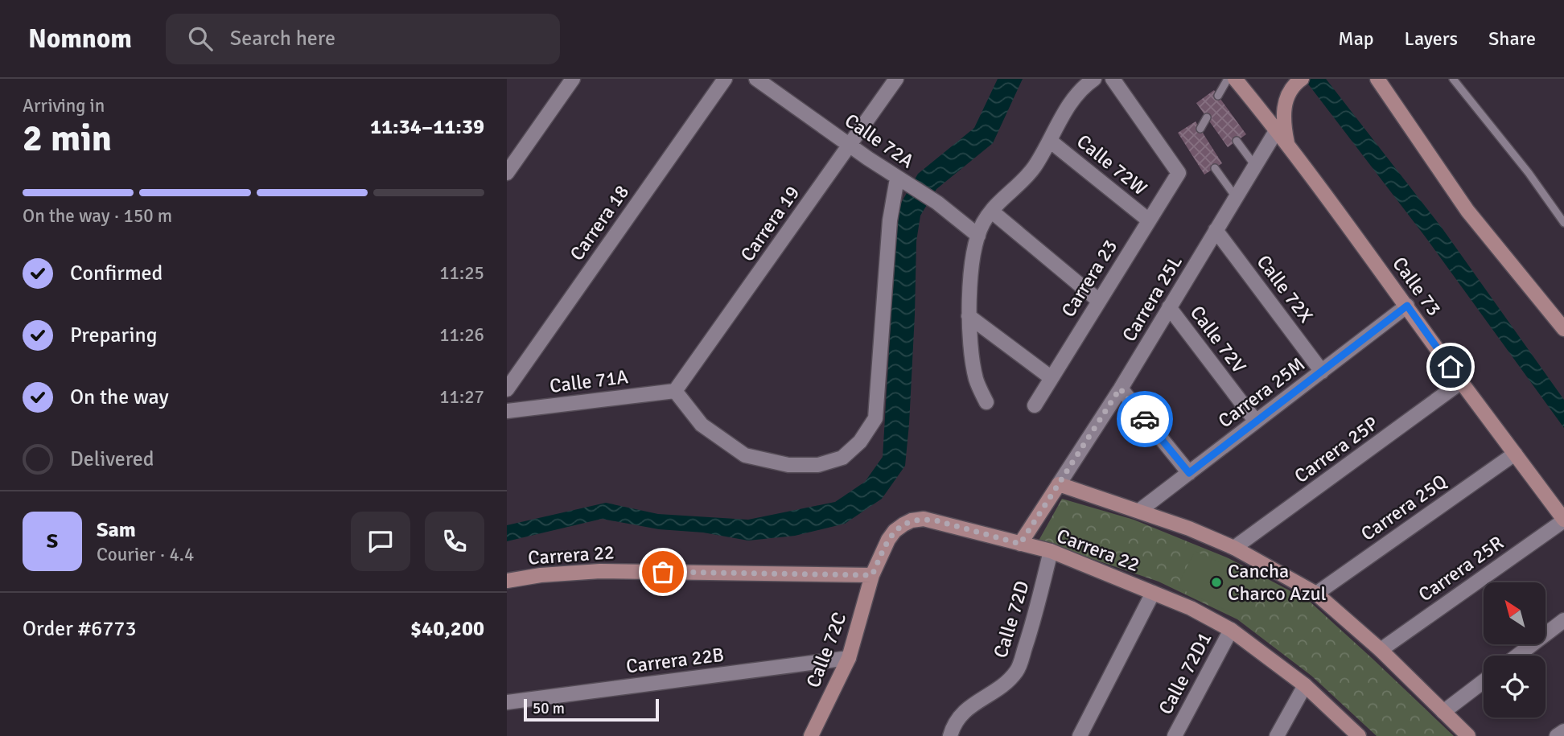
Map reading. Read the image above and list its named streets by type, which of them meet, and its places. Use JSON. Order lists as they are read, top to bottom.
{
  "streets": {
    "street": [
      "Calle 72A",
      "Calle 72W",
      "Carrera 18",
      "Carrera 19",
      "Carrera 23",
      "Calle 73",
      "Calle 72X",
      "Carrera 25L",
      "Calle 72V",
      "Calle 71A",
      "Carrera 25M",
      "Carrera 25P",
      "Carrera 25Q",
      "Carrera 22",
      "Carrera 25R",
      "Calle 72D",
      "Calle 72C",
      "Carrera 22B",
      "Calle 72D1"
    ]
  },
  "crossings": [
    ["Calle 72A", "Carrera 19"],
    ["Calle 72W", "Carrera 23"],
    ["Carrera 19", "Calle 71A"],
    ["Calle 73", "Carrera 25L"],
    ["Calle 73", "Carrera 25M"],
    ["Calle 73", "Carrera 25P"],
    ["Calle 73", "Carrera 25Q"],
    ["Calle 73", "Carrera 25R"],
    ["Calle 72X", "Carrera 25L"],
    ["Calle 72X", "Carrera 25M"],
    ["Carrera 25L", "Calle 72V"],
    ["Calle 72V", "Carrera 25M"],
    ["Carrera 22", "Calle 72D"],
    ["Carrera 22", "Calle 72C"],
    ["Carrera 22", "Calle 72D1"],
    ["Calle 72C", "Carrera 22B"]
  ],
  "places": ["Cancha Charco Azul"],
  "scale_bar": "50 m",
  "north": "top left",
  "page": {
    "header": "Nomnom",
    "search": "Search here",
    "nav": ["Map", "Layers", "Share"],
    "heading": ["2 min", "Arriving in", "11:34–11:39"],
    "panel": [
      "Sam",
      "Courier · 4.4",
      "Order #6773",
      "$40,200"
    ],
    "bar": "On the way · 150 m",
    "list": [
      ["Confirmed", "11:25"],
      ["Preparing", "11:26"],
      ["On the way", "11:27"],
      "Delivered"
    ],
    "round": "S",
    "scale": "50 m"
  }
}
